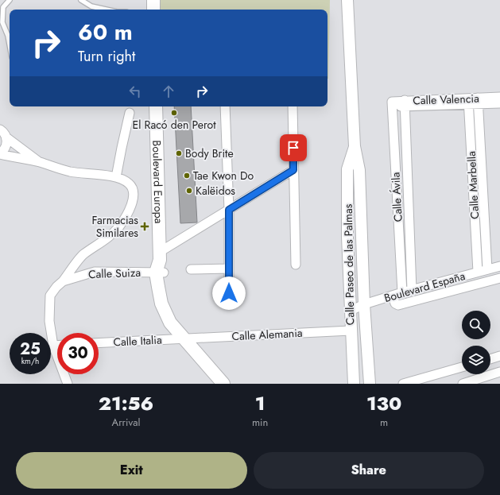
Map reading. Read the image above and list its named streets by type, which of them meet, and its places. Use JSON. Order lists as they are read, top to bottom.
{
  "streets": {
    "main road": ["Boulevard Europa"],
    "street": [
      "Calle Valencia",
      "Calle Marbella",
      "Calle Ávila",
      "Calle Paseo de las Palmas",
      "Calle Suiza",
      "Boulevard España",
      "Calle Alemania",
      "Calle Italia"
    ]
  },
  "crossings": [
    ["Calle Valencia", "Calle Marbella"],
    ["Calle Valencia", "Calle Ávila"],
    ["Boulevard Europa", "Calle Suiza"],
    ["Boulevard Europa", "Calle Alemania"],
    ["Boulevard Europa", "Calle Italia"],
    ["Calle Marbella", "Boulevard España"],
    ["Calle Ávila", "Boulevard España"],
    ["Calle Paseo de las Palmas", "Boulevard España"],
    ["Calle Paseo de las Palmas", "Calle Alemania"],
    ["Calle Alemania", "Calle Italia"]
  ],
  "places": {
    "other": [
      "El Racó den Perot",
      "Body Brite",
      "Tae Kwon Do",
      "Kalëidos"
    ],
    "health": ["Farmacias Similares"]
  },
  "page": {
    "turn": ["60 m", "Turn right"],
    "speed": "25 km/h",
    "limit": "30",
    "eta": [
      "21:56",
      "Arrival",
      "1",
      "min",
      "130",
      "m"
    ],
    "buttons": ["Exit", "Share"]
  }
}
